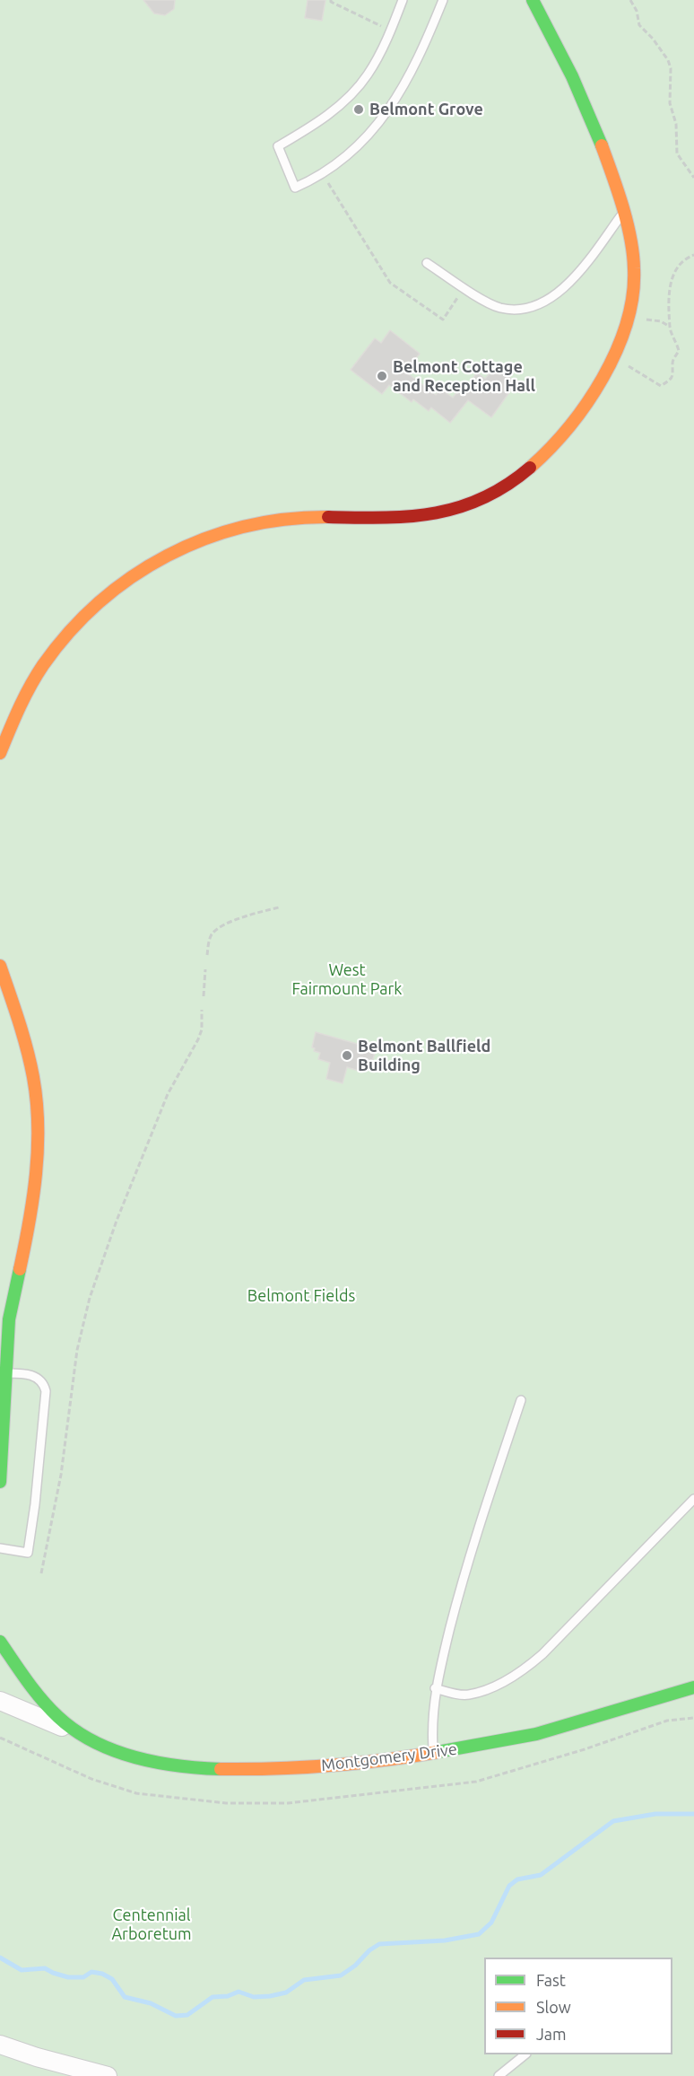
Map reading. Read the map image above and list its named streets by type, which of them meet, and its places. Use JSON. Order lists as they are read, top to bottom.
{
  "streets": {
    "street": ["Montgomery Drive"]
  },
  "parks": ["West Fairmount Park", "Belmont Fields", "Centennial Arboretum"],
  "places": ["Belmont Grove", "Belmont Cottage and Reception Hall", "Belmont Ballfield Building"],
  "legend": ["Fast", "Slow", "Jam"]
}
